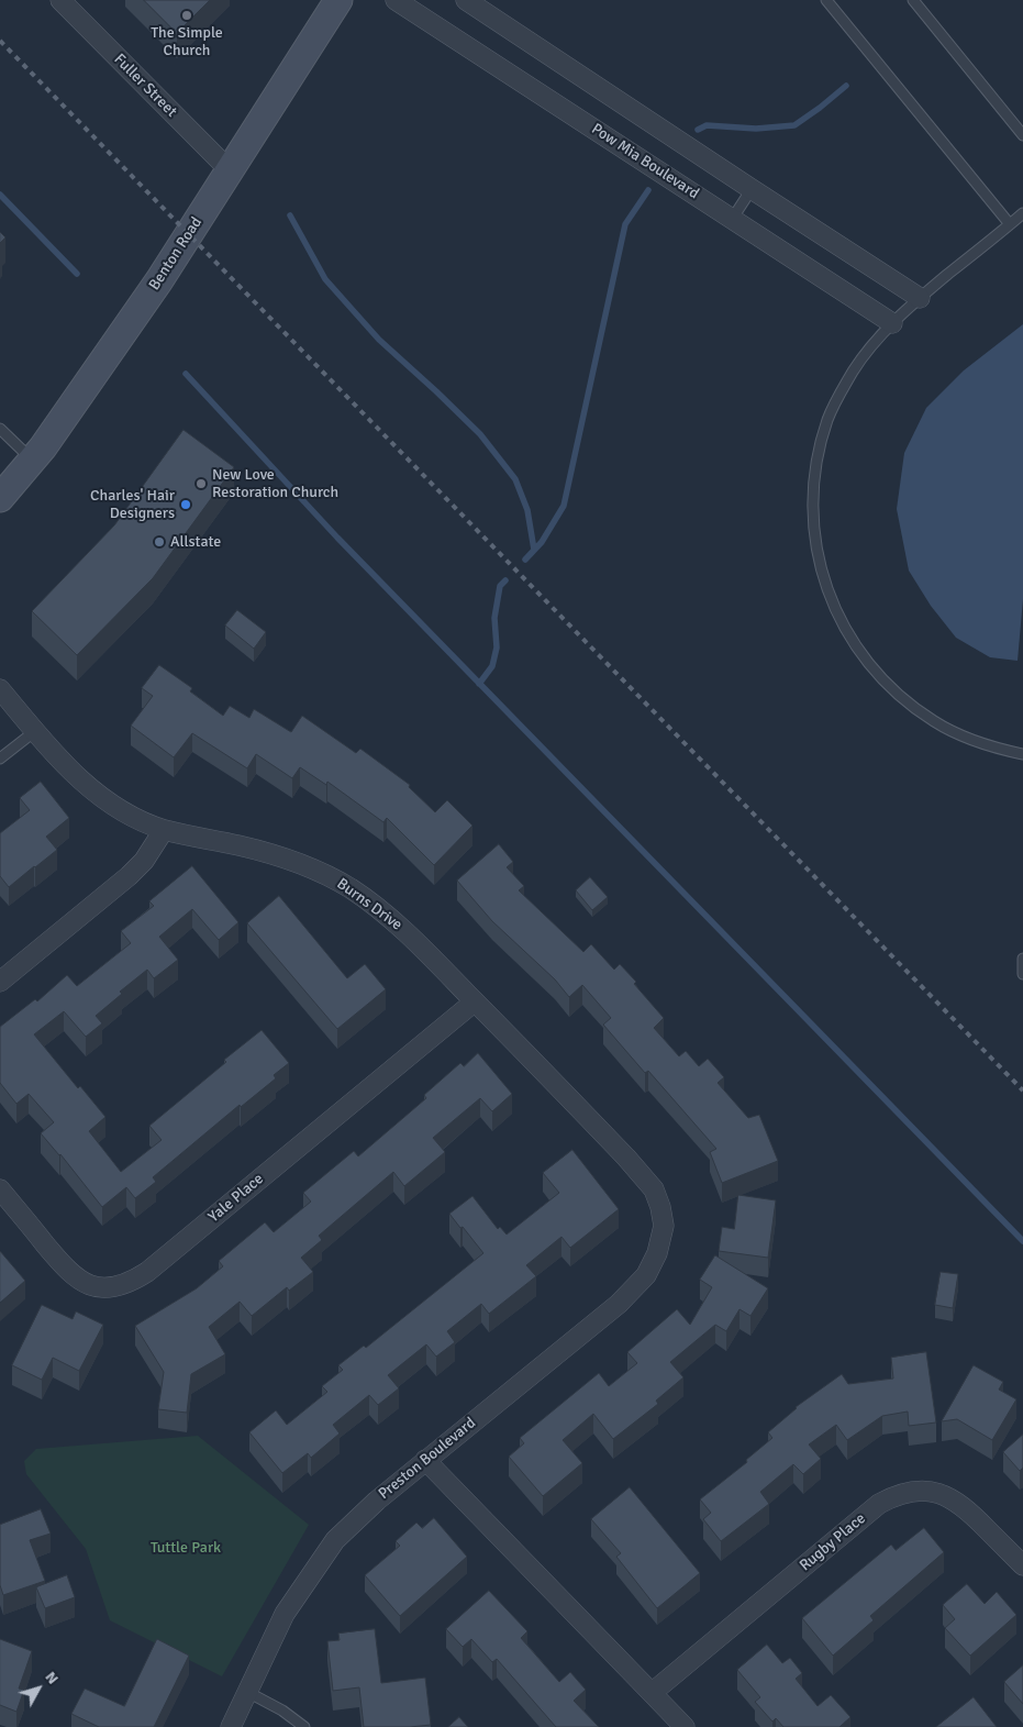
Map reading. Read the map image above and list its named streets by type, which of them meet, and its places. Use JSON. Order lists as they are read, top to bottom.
{
  "streets": {
    "main road": ["Benton Road"],
    "street": [
      "Fuller Street",
      "Pow Mia Boulevard",
      "Burns Drive",
      "Yale Place",
      "Preston Boulevard",
      "Rugby Place"
    ]
  },
  "crossings": [
    ["Fuller Street", "Benton Road"],
    ["Burns Drive", "Yale Place"],
    ["Burns Drive", "Preston Boulevard"]
  ],
  "parks": ["Tuttle Park"],
  "places": [
    "The Simple Church",
    "New Love Restoration Church",
    "Charles' Hair Designers",
    "Allstate"
  ],
  "north": "top right"
}
